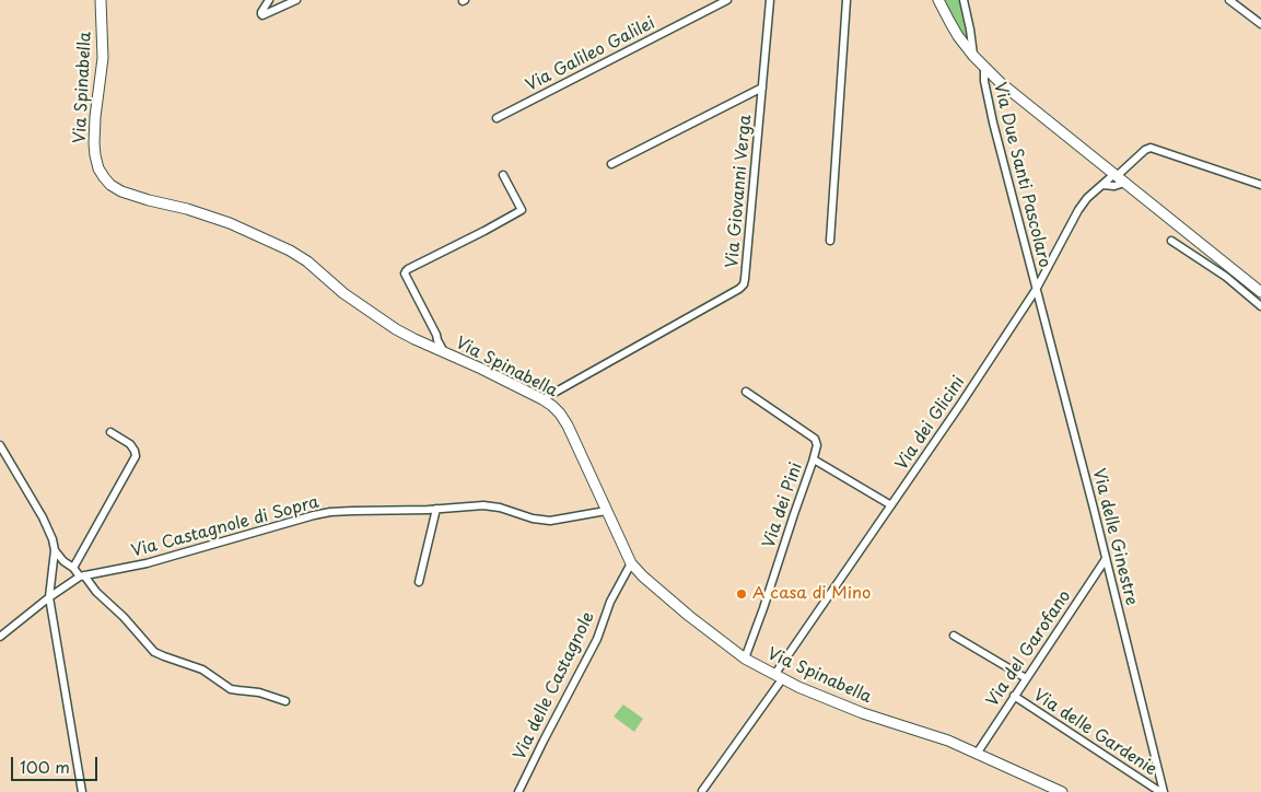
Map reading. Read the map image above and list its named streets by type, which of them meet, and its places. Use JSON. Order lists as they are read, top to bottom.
{
  "streets": {
    "street": [
      "Via Galileo Galilei",
      "Via Spinabella",
      "Via Due Santi Pascolaro",
      "Via Giovanni Verga",
      "Via dei Glicini",
      "Via dei Pini",
      "Via Castagnole di Sopra",
      "Via delle Ginestre",
      "Via del Garofano",
      "Via delle Castagnole",
      "Via delle Gardenie"
    ]
  },
  "crossings": [
    ["Via Spinabella", "Via Giovanni Verga"],
    ["Via Spinabella", "Via dei Glicini"],
    ["Via Spinabella", "Via dei Pini"],
    ["Via Spinabella", "Via Castagnole di Sopra"],
    ["Via Spinabella", "Via del Garofano"],
    ["Via Spinabella", "Via delle Castagnole"],
    ["Via Due Santi Pascolaro", "Via dei Glicini"],
    ["Via Due Santi Pascolaro", "Via delle Ginestre"],
    ["Via dei Glicini", "Via delle Ginestre"],
    ["Via delle Ginestre", "Via del Garofano"],
    ["Via delle Ginestre", "Via delle Gardenie"],
    ["Via del Garofano", "Via delle Gardenie"]
  ],
  "places": ["A casa di Mino"],
  "scale_bar": "100 m"
}
